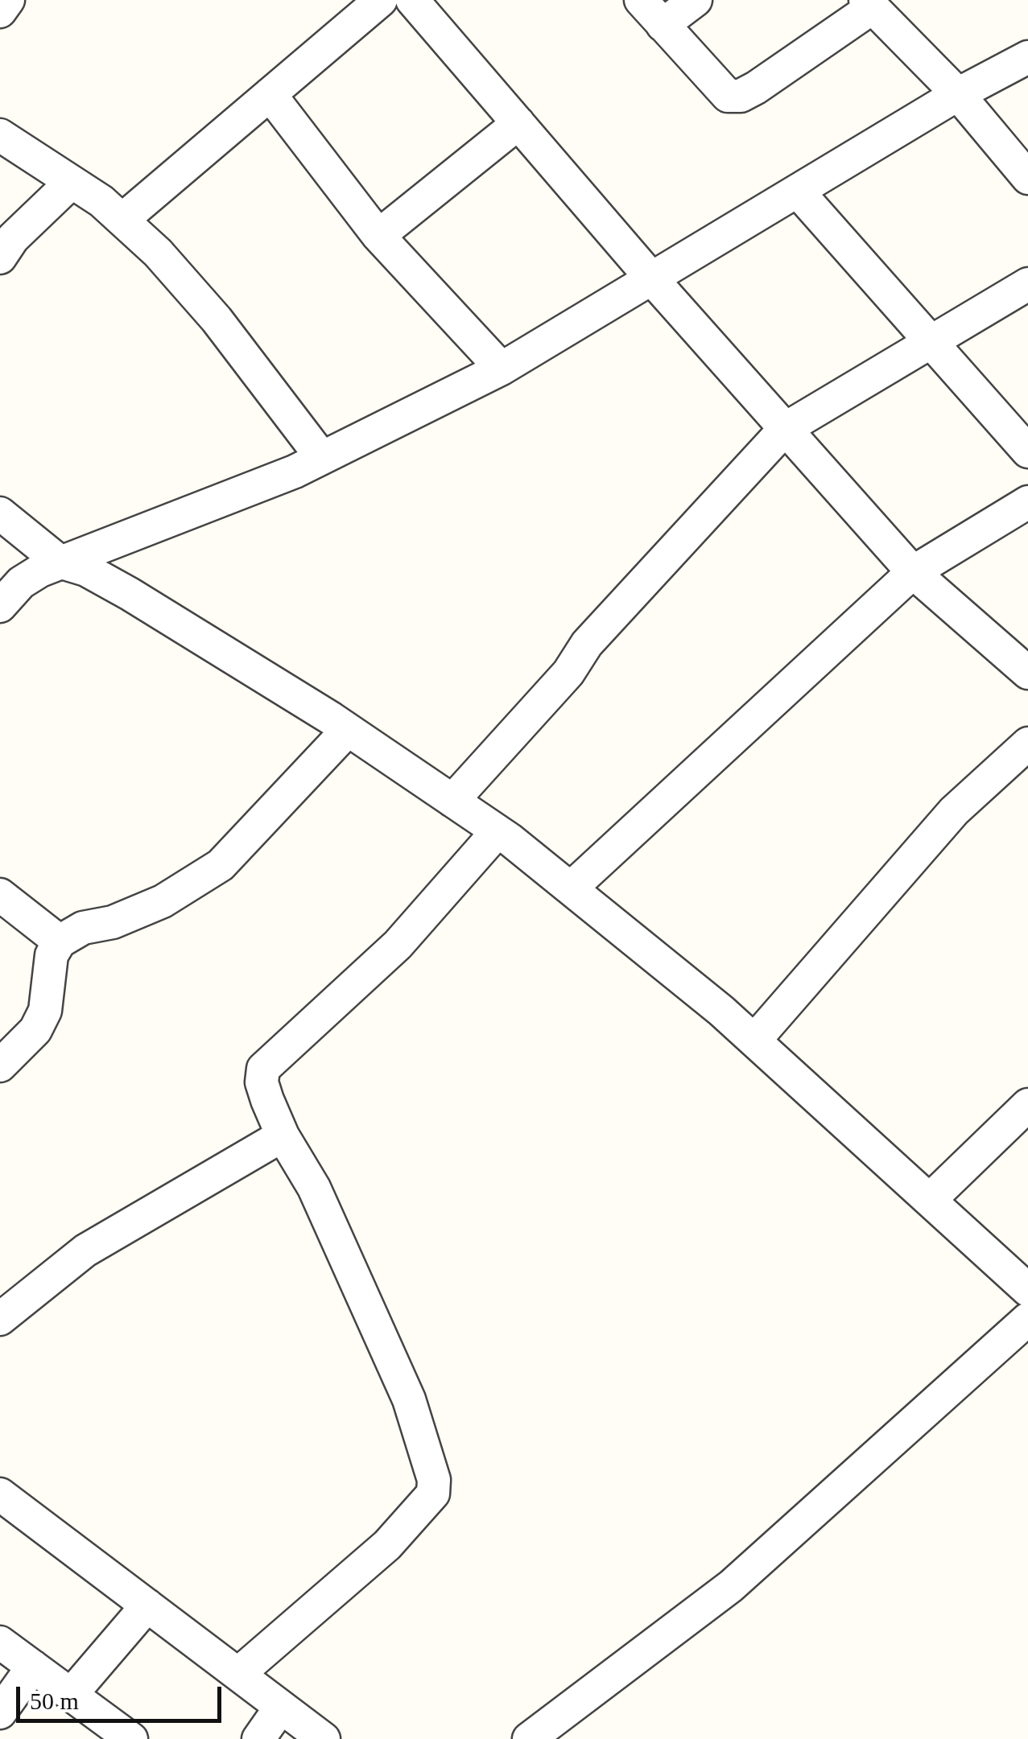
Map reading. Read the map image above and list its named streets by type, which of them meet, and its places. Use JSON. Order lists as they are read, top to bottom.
{
  "scale_bar": "50 m"
}
